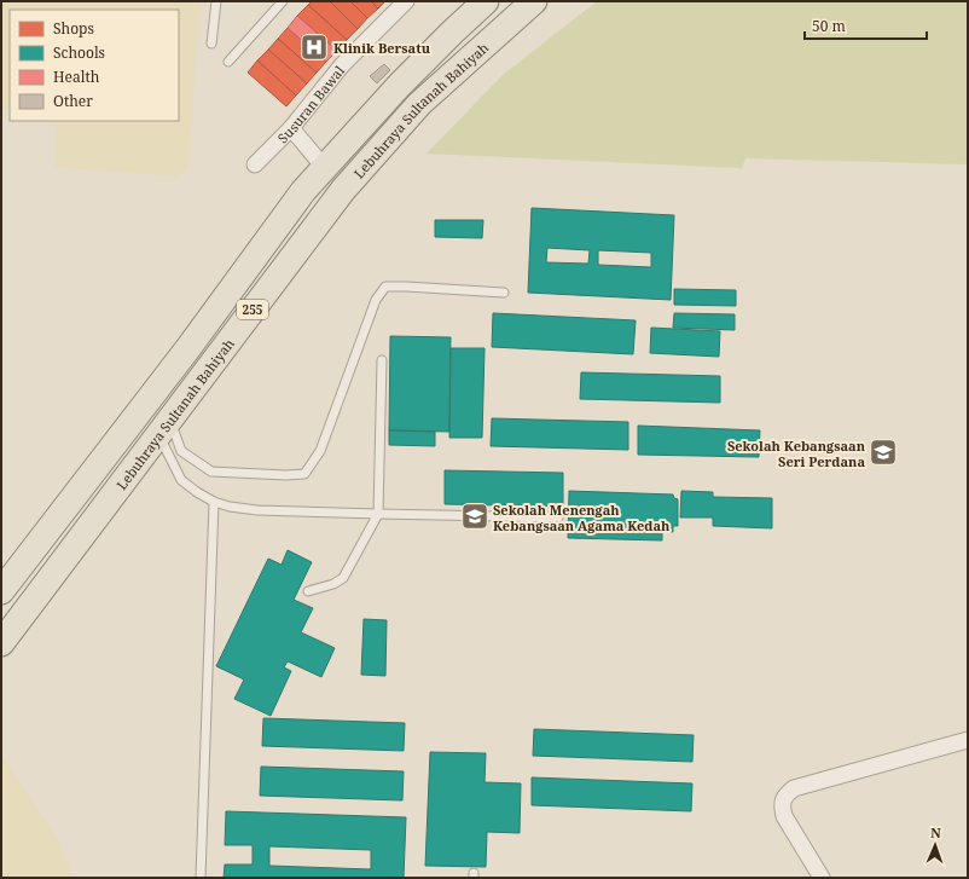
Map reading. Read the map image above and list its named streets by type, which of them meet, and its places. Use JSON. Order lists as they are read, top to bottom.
{
  "streets": {
    "main road": ["Lebuhraya Sultanah Bahiyah", "255"],
    "street": ["Susuran Bawal"]
  },
  "places": {
    "hospital": ["Klinik Bersatu"],
    "school or university": ["Sekolah Kebangsaan Seri Perdana", "Sekolah Menengah Kebangsaan Agama Kedah"]
  },
  "legend": [
    "Shops",
    "Schools",
    "Health",
    "Other"
  ],
  "scale_bar": "50 m",
  "north": "top"
}
